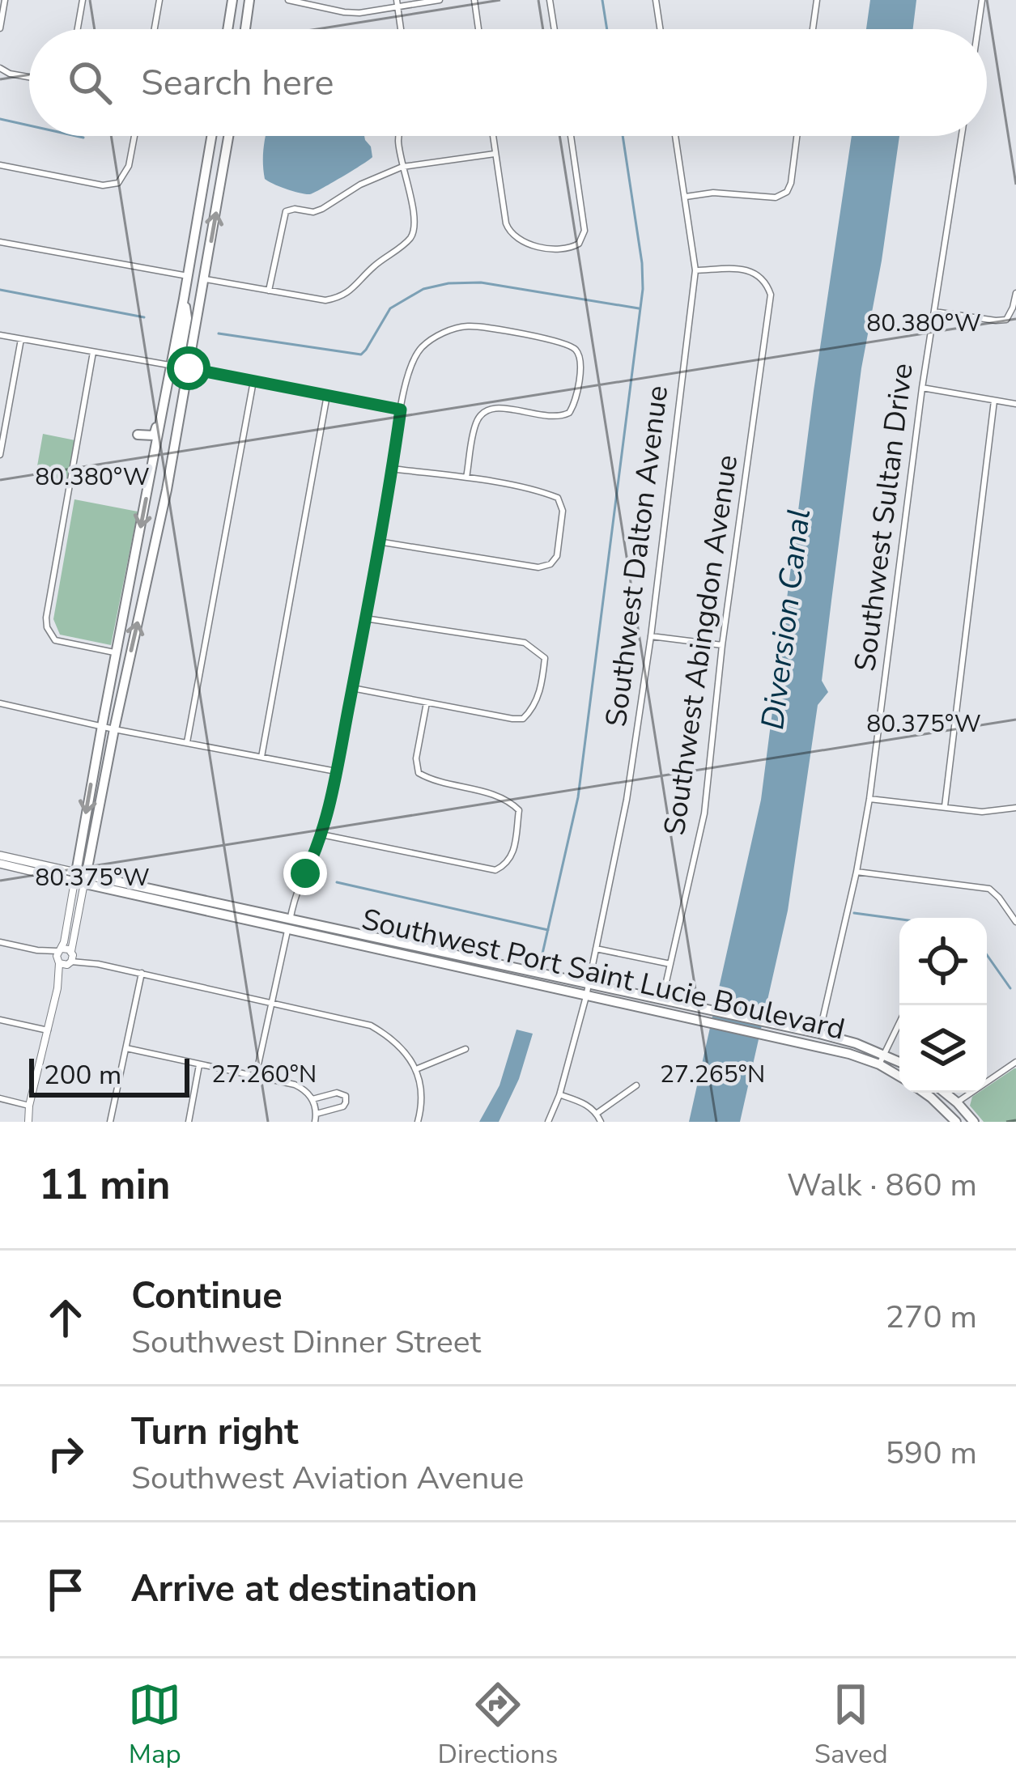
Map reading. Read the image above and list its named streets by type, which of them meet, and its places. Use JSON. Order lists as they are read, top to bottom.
{
  "streets": {
    "main road": ["Southwest Port Saint Lucie Boulevard"],
    "street": ["Southwest Sultan Drive", "Southwest Dalton Avenue", "Southwest Abingdon Avenue"]
  },
  "crossings": [
    ["Southwest Sultan Drive", "Southwest Port Saint Lucie Boulevard"],
    ["Southwest Dalton Avenue", "Southwest Abingdon Avenue"],
    ["Southwest Dalton Avenue", "Southwest Port Saint Lucie Boulevard"],
    ["Southwest Abingdon Avenue", "Southwest Port Saint Lucie Boulevard"]
  ],
  "water": ["Diversion Canal"],
  "scale_bar": "200 m",
  "page": {
    "search": "Search here",
    "scale": "200 m",
    "heading": ["11 min", "Walk · 860 m"],
    "list": [
      ["Continue", "Southwest Dinner Street", "270 m"],
      ["Turn right", "Southwest Aviation Avenue", "590 m"],
      "Arrive at destination"
    ],
    "nav": ["Map", "Directions", "Saved"]
  },
  "coordinates": [
    "80.380°W",
    "80.375°W",
    "27.260°N",
    "27.265°N"
  ]
}
